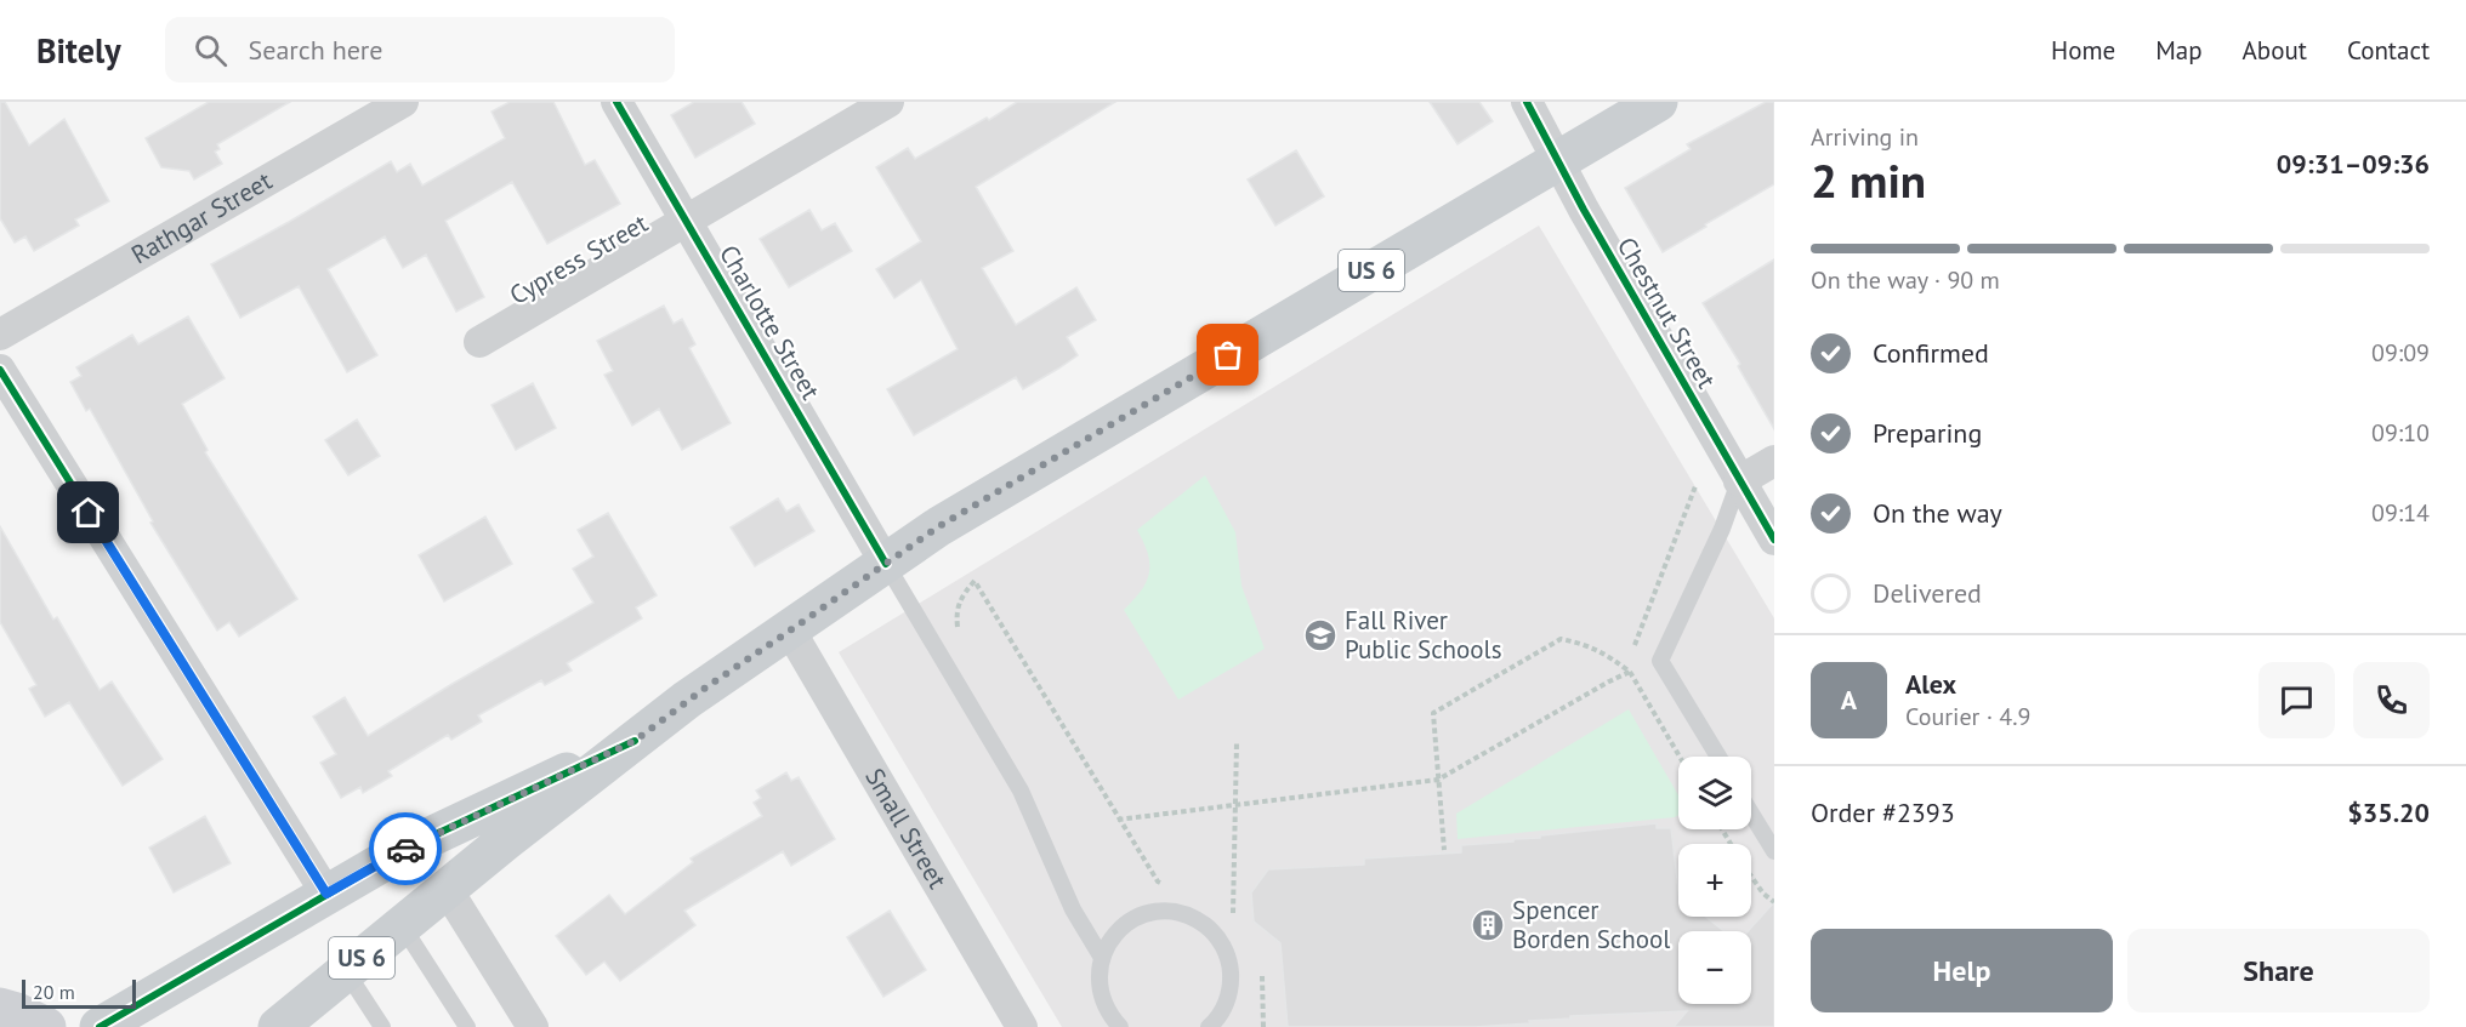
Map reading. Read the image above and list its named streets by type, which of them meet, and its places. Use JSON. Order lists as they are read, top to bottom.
{
  "streets": {
    "main road": ["US 6"],
    "street": [
      "Rathgar Street",
      "Cypress Street",
      "Chestnut Street",
      "Charlotte Street",
      "Small Street"
    ]
  },
  "crossings": [
    ["Cypress Street", "Charlotte Street"],
    ["US 6", "Chestnut Street"],
    ["US 6", "Charlotte Street"],
    ["US 6", "Small Street"]
  ],
  "places": {
    "school or university": ["Fall River Public Schools"],
    "building": ["Spencer Borden School"]
  },
  "scale_bar": "20 m",
  "page": {
    "header": "Bitely",
    "search": "Search here",
    "nav": [
      "Home",
      "Map",
      "About",
      "Contact"
    ],
    "heading": ["2 min", "Arriving in", "09:31–09:36"],
    "panel": [
      "Alex",
      "Courier · 4.9",
      "Order #2393",
      "$35.20"
    ],
    "bar": "On the way · 90 m",
    "list": [
      ["Confirmed", "09:09"],
      ["Preparing", "09:10"],
      ["On the way", "09:14"],
      "Delivered"
    ],
    "round": "A",
    "map_buttons": ["+", "−"],
    "buttons": ["Help", "Share"],
    "scale": "20 m"
  }
}
